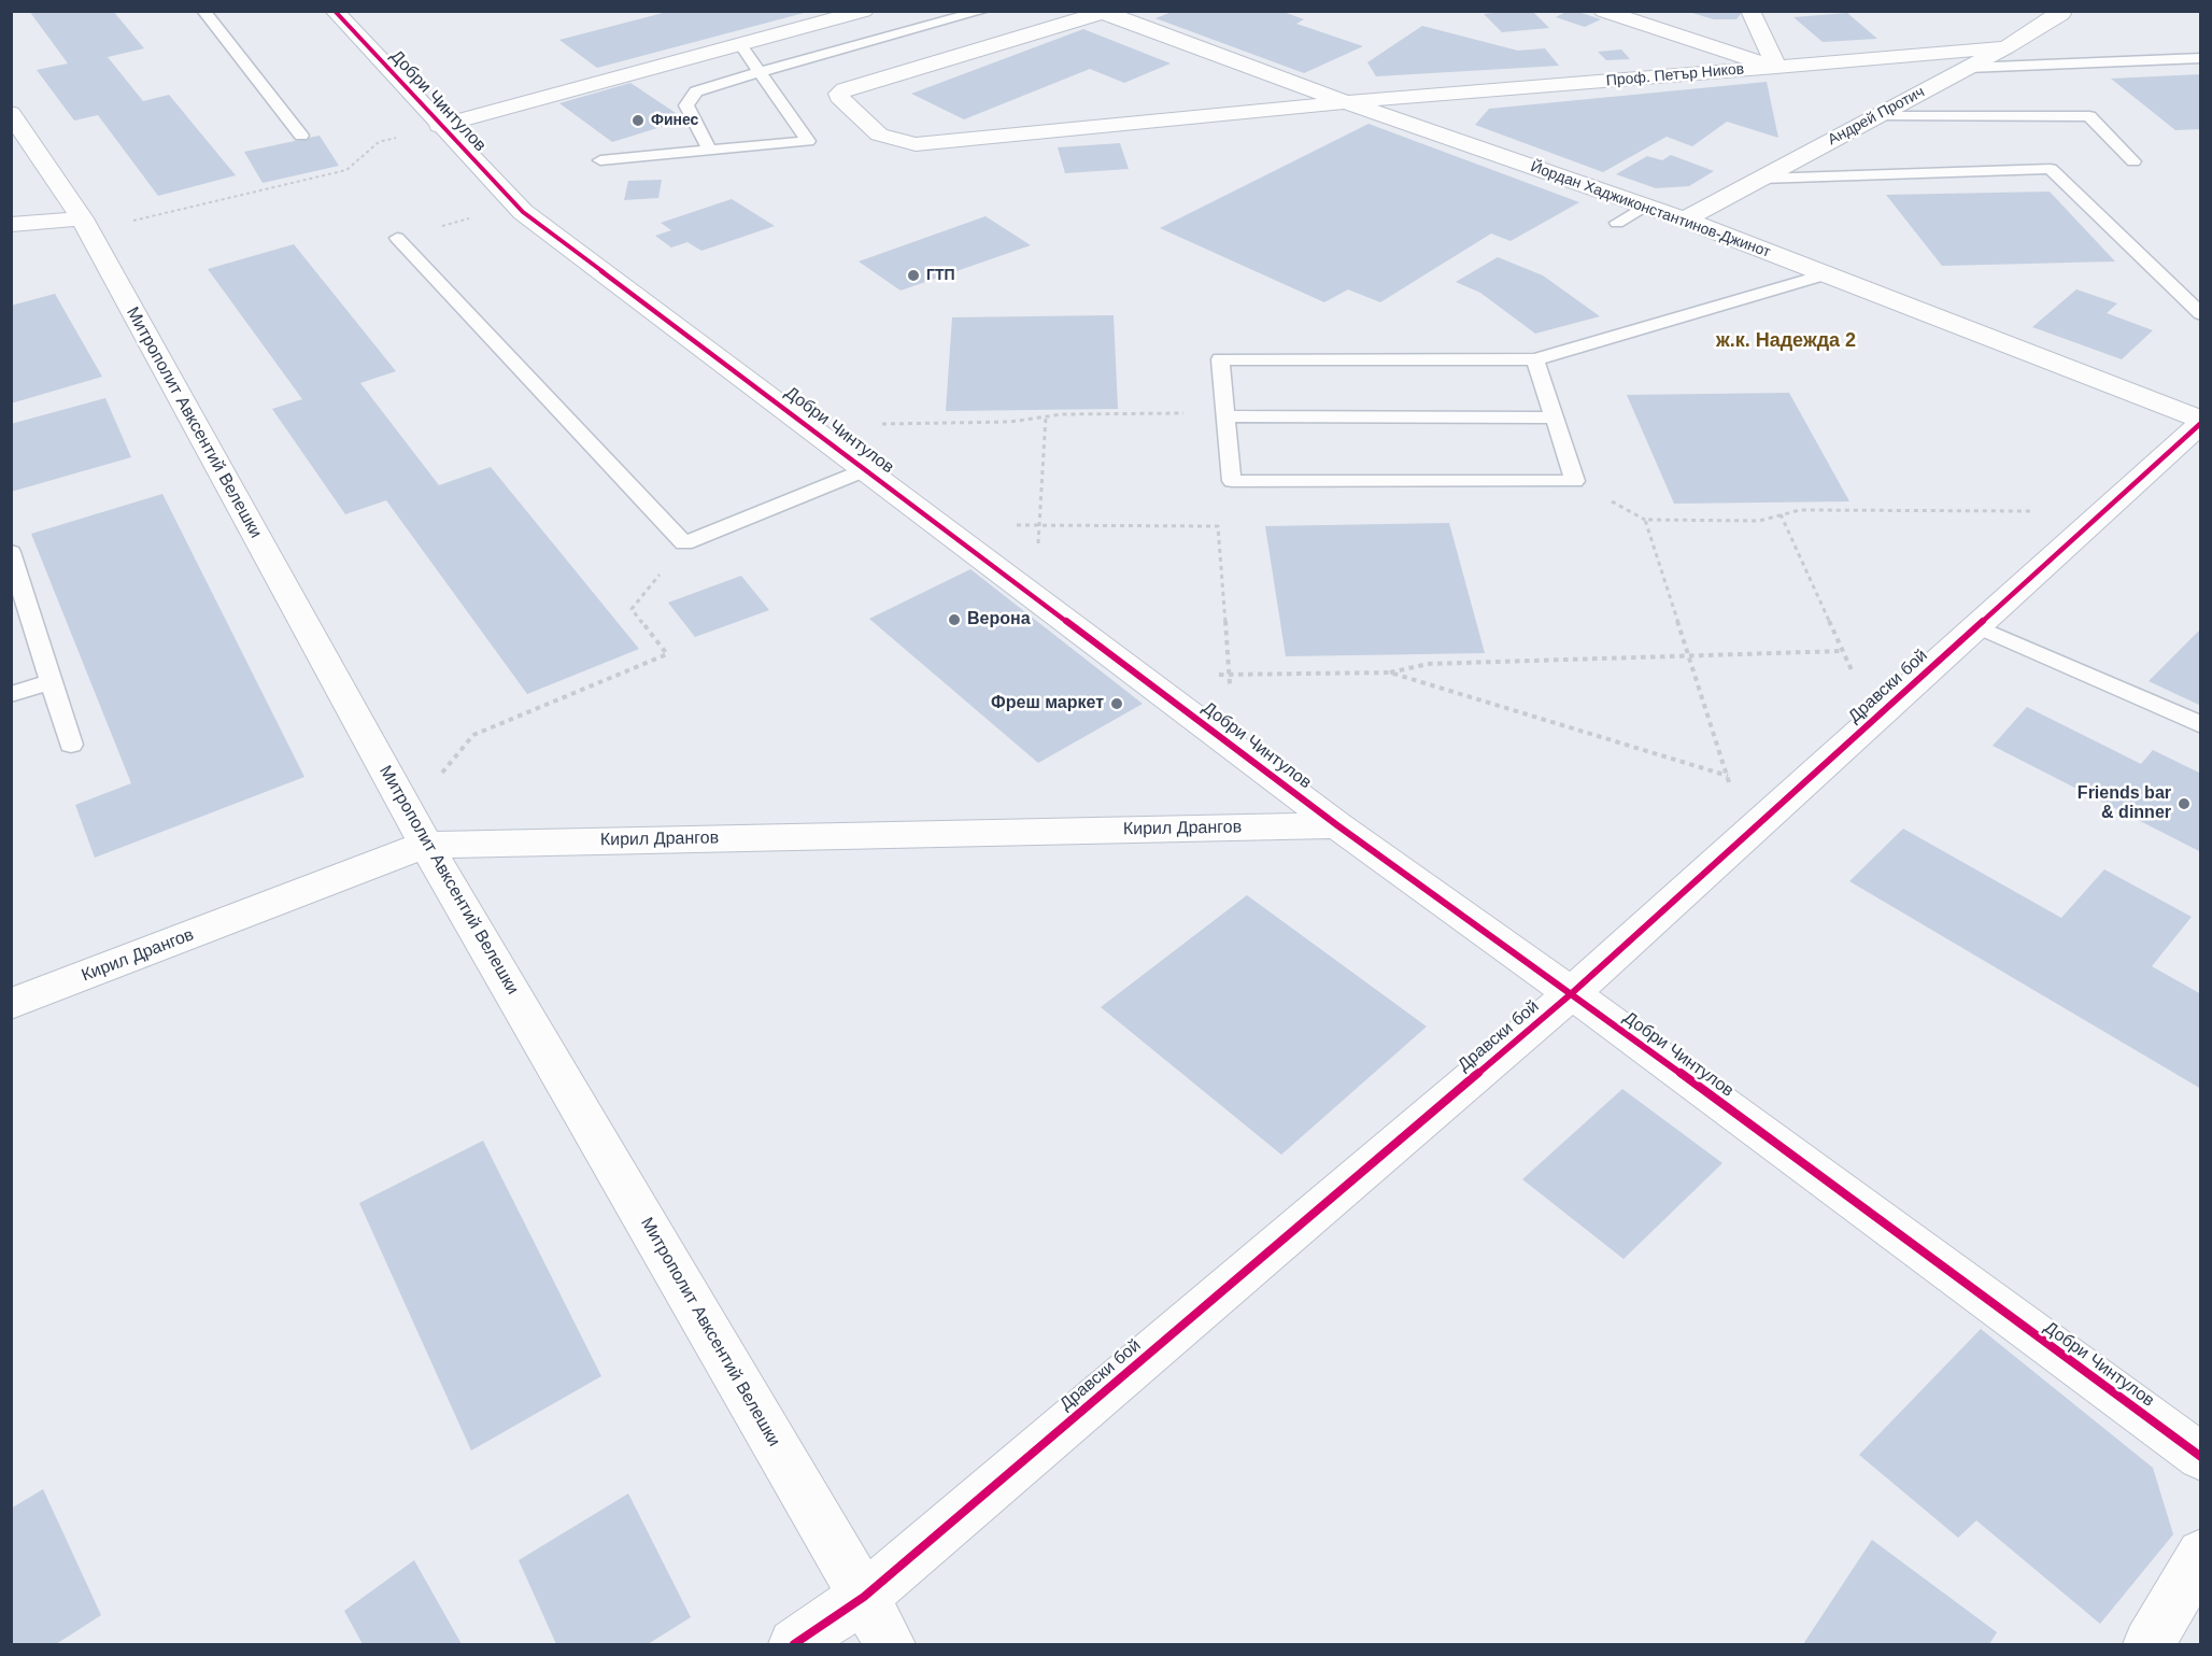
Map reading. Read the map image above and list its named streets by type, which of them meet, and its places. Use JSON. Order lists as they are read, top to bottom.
{
  "streets": {
    "street": [
      "Проф. Петър Ников",
      "Добри Чинтулов",
      "Андрей Протич",
      "Йордан Хаджиконстантинов-Джинот",
      "Митрополит Авксентий Велешки",
      "Дравски бой",
      "Кирил Дрангов"
    ]
  },
  "crossings": [
    ["Проф. Петър Ников", "Андрей Протич"],
    ["Проф. Петър Ников", "Йордан Хаджиконстантинов-Джинот"],
    ["Добри Чинтулов", "Дравски бой"],
    ["Добри Чинтулов", "Кирил Дрангов"],
    ["Андрей Протич", "Йордан Хаджиконстантинов-Джинот"],
    ["Йордан Хаджиконстантинов-Джинот", "Дравски бой"],
    ["Митрополит Авксентий Велешки", "Дравски бой"],
    ["Митрополит Авксентий Велешки", "Кирил Дрангов"]
  ],
  "districts": ["ж.к. Надежда 2"],
  "places": [
    "Финес",
    "ГТП",
    "Верона",
    "Фреш маркет",
    "Friends bar & dinner"
  ]
}
